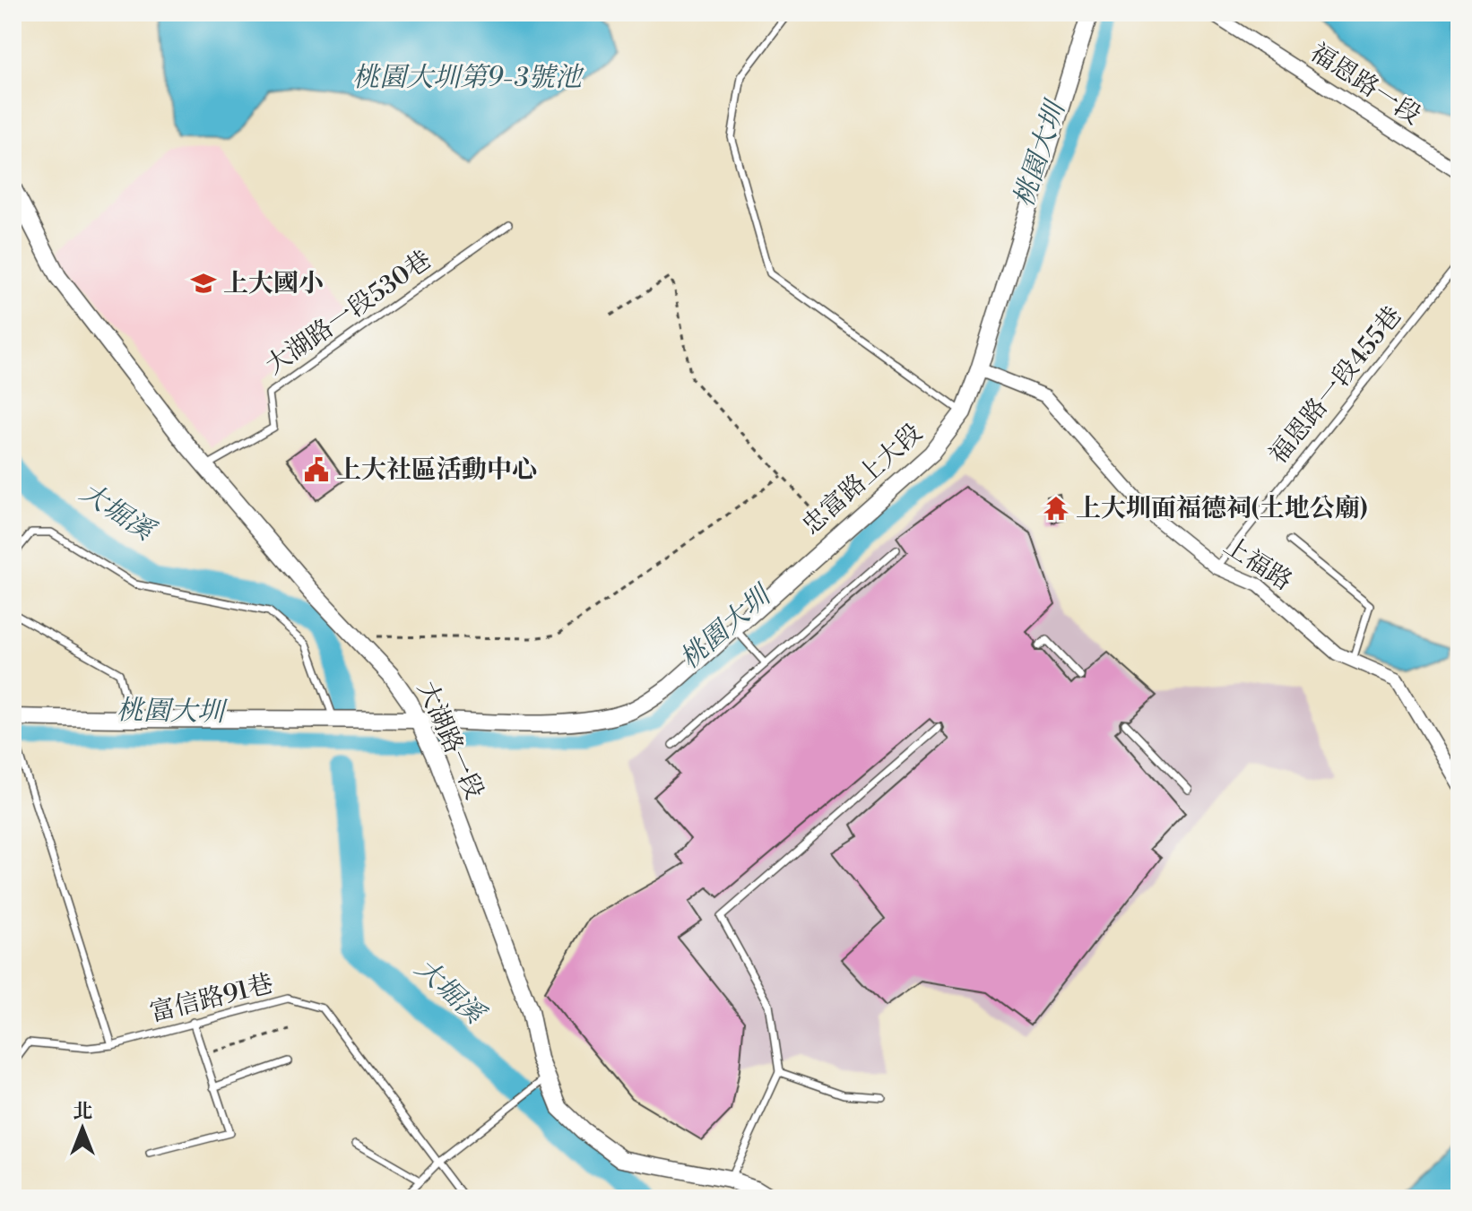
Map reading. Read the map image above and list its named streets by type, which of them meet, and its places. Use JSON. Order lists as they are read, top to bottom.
{
  "streets": {
    "street": [
      "福恩路一段",
      "忠富路上大段",
      "上福路",
      "大湖路一段"
    ],
    "lane": ["大湖路一段530巷", "福恩路一段455巷", "富信路91巷"]
  },
  "crossings": [
    ["大湖路一段530巷", "大湖路一段"],
    ["福恩路一段455巷", "上福路"],
    ["忠富路上大段", "上福路"],
    ["忠富路上大段", "大湖路一段"]
  ],
  "water": ["桃園大圳第9-3號池", "桃園大圳", "大堀溪"],
  "places": {
    "school or university": ["上大國小"],
    "public building": ["上大社區活動中心"],
    "temple": ["上大圳面福德祠(土地公廟)"]
  },
  "north": "top"
}
